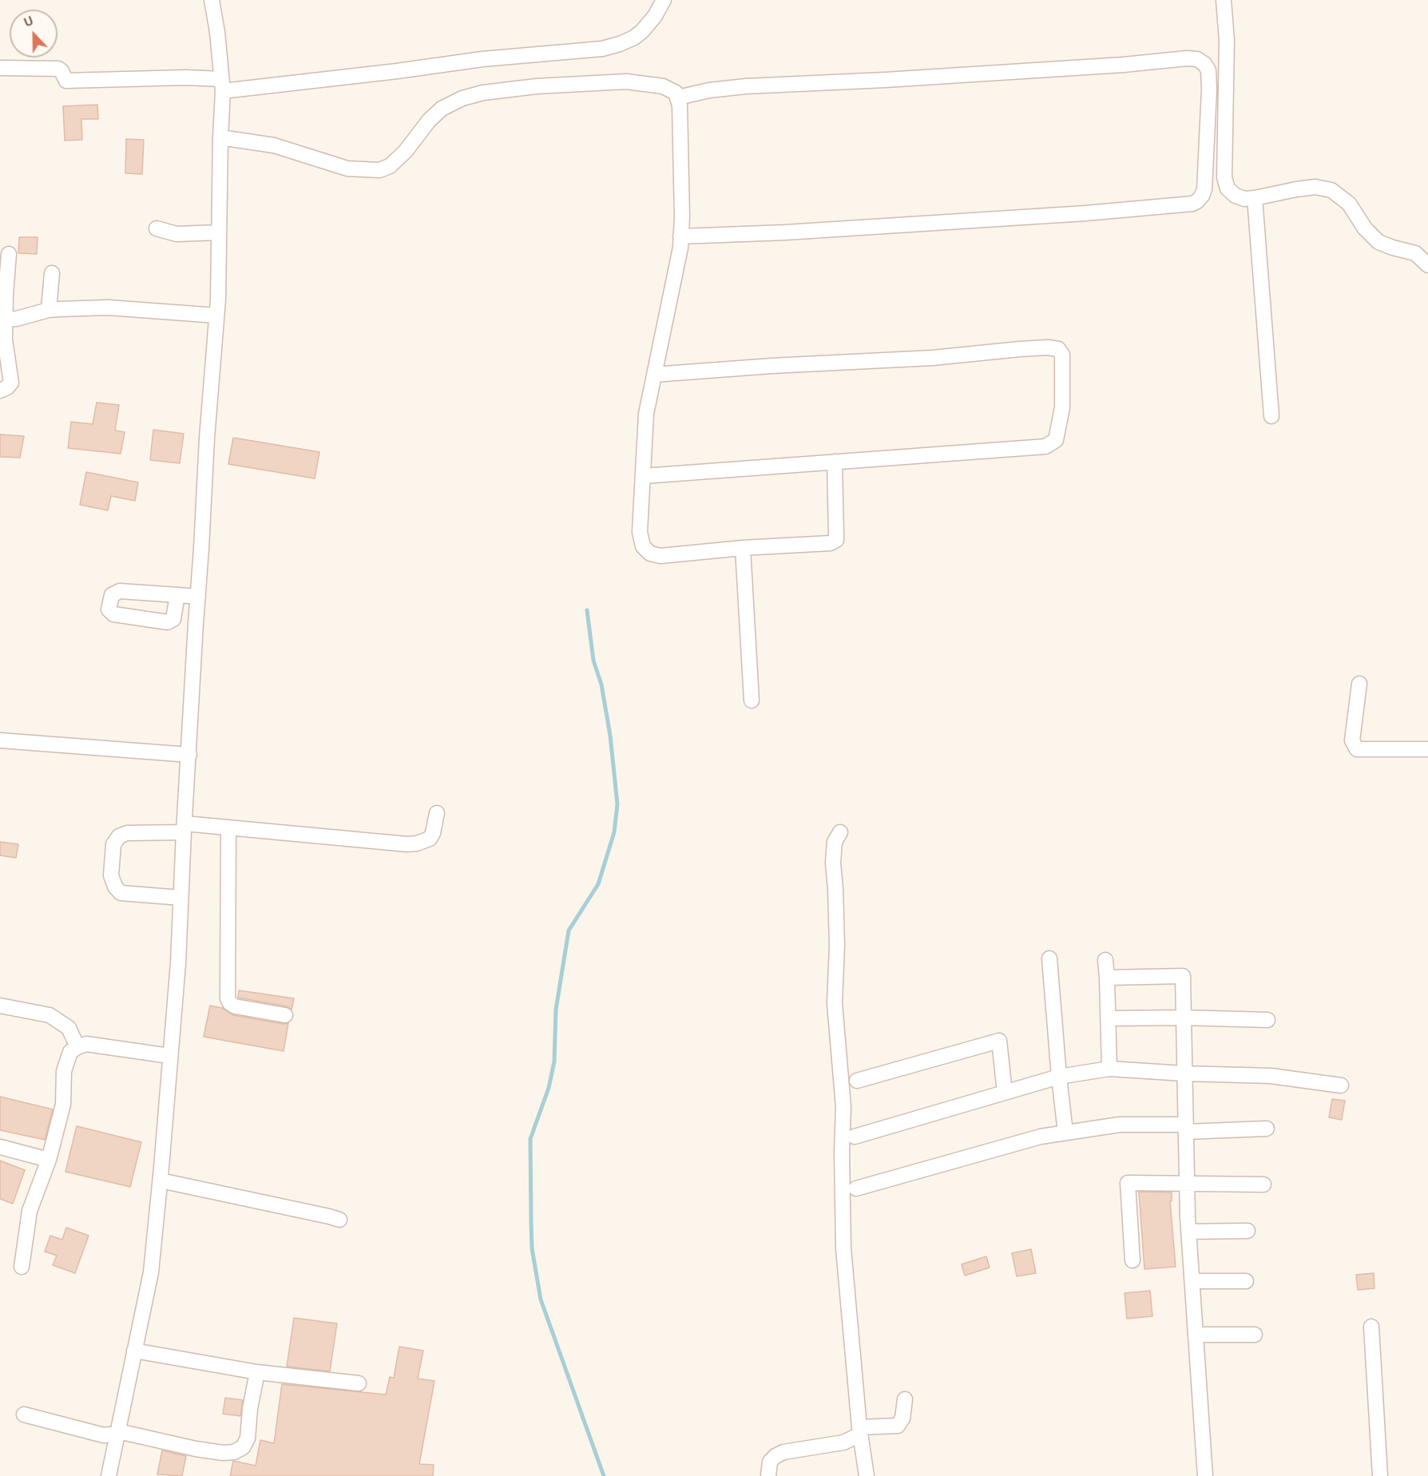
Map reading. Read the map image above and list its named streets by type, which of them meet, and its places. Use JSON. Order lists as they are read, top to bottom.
{
  "north": "top"
}
